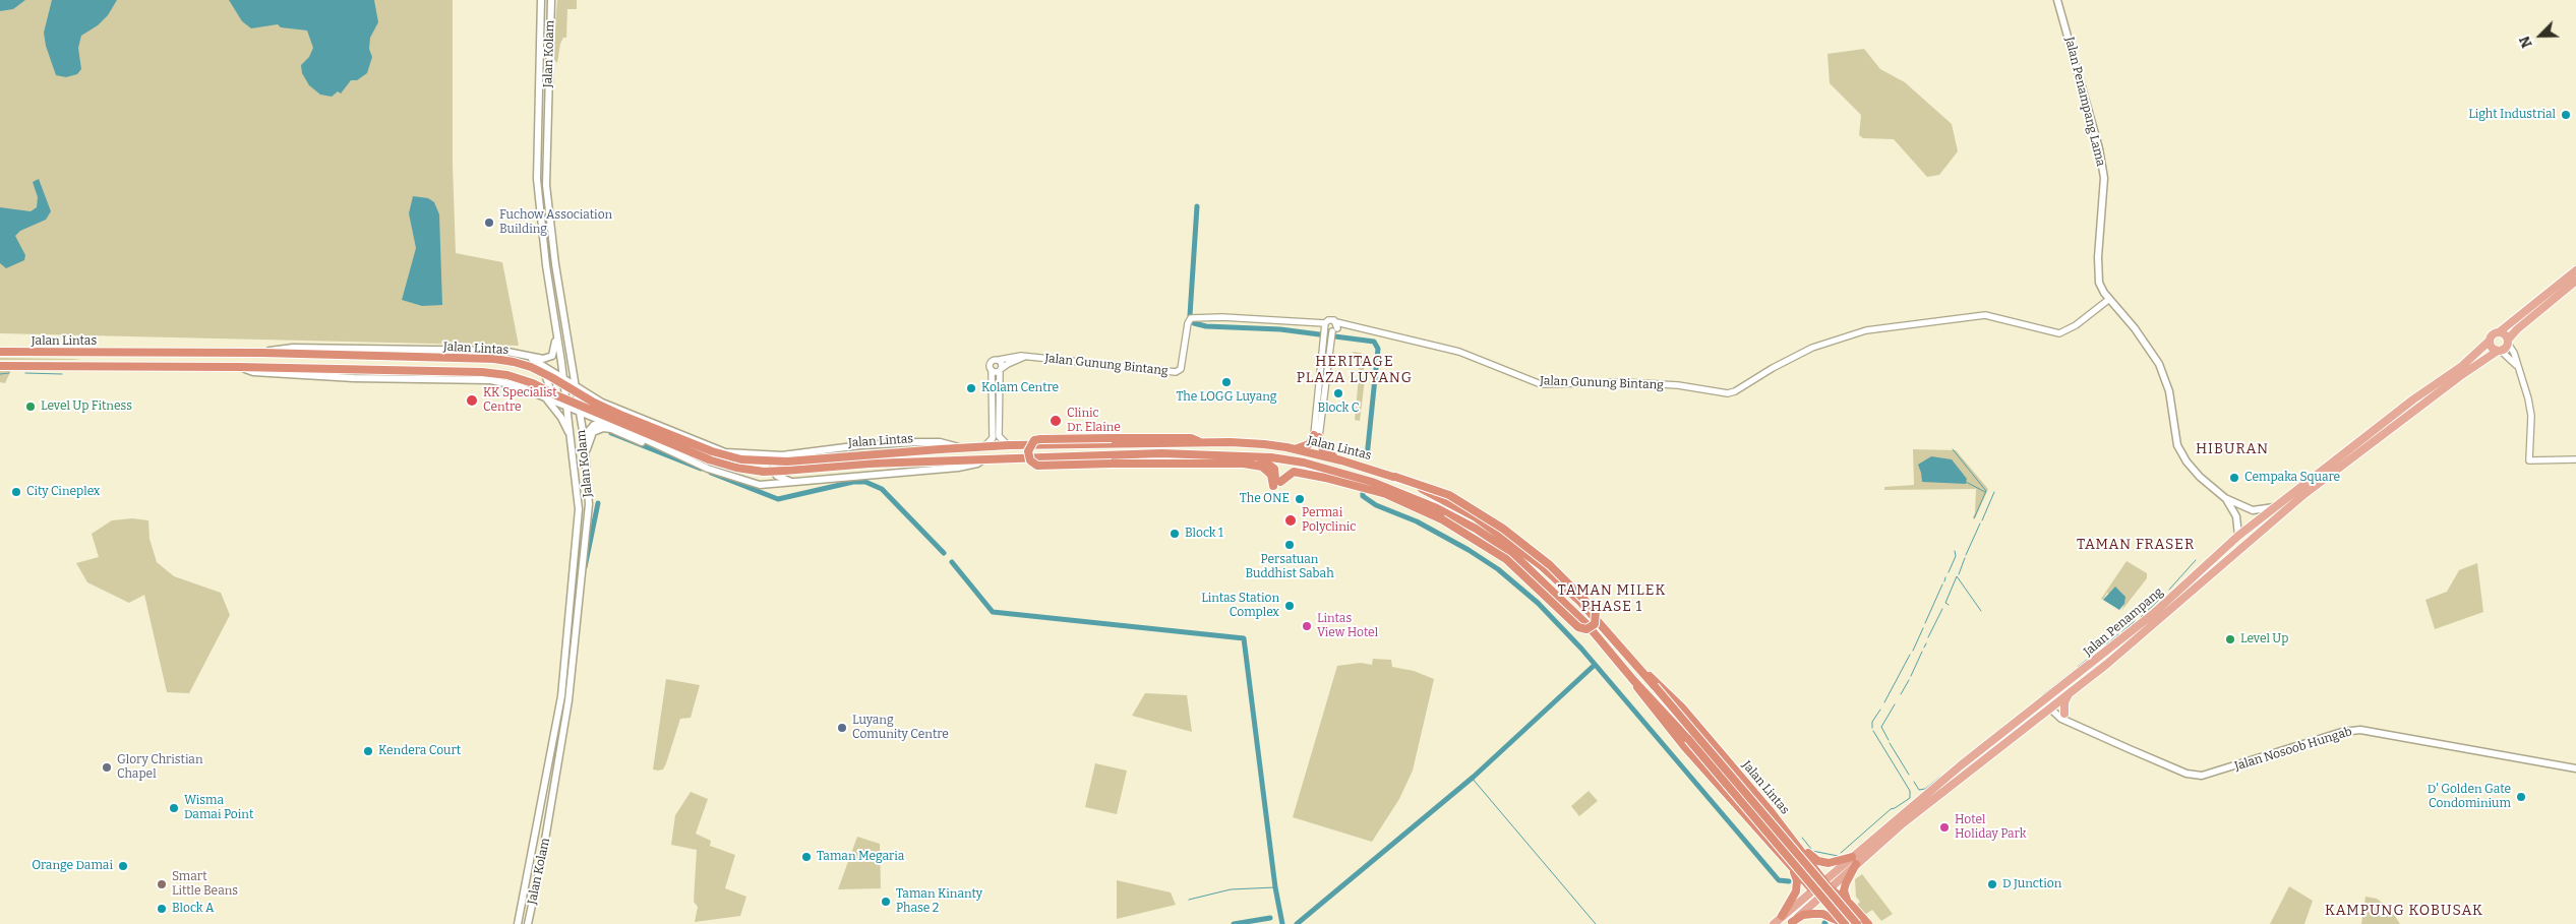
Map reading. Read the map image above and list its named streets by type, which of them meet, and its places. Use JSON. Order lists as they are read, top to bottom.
{
  "streets": {
    "highway": ["Jalan Lintas"],
    "main road": [
      "Jalan Kolam",
      "Jalan Penampang Lama",
      "Jalan Penampang",
      "Jalan Nosoob Hungab"
    ],
    "street": ["Jalan Gunung Bintang"]
  },
  "crossings": [
    ["Jalan Kolam", "Jalan Lintas"],
    ["Jalan Penampang Lama", "Jalan Gunung Bintang"],
    ["Jalan Penampang Lama", "Jalan Penampang"],
    ["Jalan Lintas", "Jalan Penampang"],
    ["Jalan Penampang", "Jalan Nosoob Hungab"]
  ],
  "districts": [
    "HERITAGE PLAZA LUYANG",
    "HIBURAN",
    "TAMAN FRASER",
    "TAMAN MILEK PHASE 1",
    "KAMPUNG KOBUSAK"
  ],
  "places": [
    "Light Industrial",
    "Fuchow Association Building",
    "The LOGG Luyang",
    "Kolam Centre",
    "Block C",
    "KK Specialist Centre",
    "Level Up Fitness",
    "Clinic Dr. Elaine",
    "Cempaka Square",
    "City Cineplex",
    "The ONE",
    "Permai Polyclinic",
    "Block 1",
    "Persatuan Buddhist Sabah",
    "Lintas Station Complex",
    "Lintas View Hotel",
    "Level Up",
    "Luyang Comunity Centre",
    "Kendera Court",
    "Glory Christian Chapel",
    "D' Golden Gate Condominium",
    "Wisma Damai Point",
    "Hotel Holiday Park",
    "Taman Megaria",
    "Orange Damai",
    "Smart Little Beans",
    "D Junction",
    "Taman Kinanty Phase 2",
    "Block A"
  ],
  "north": "bottom left"
}
